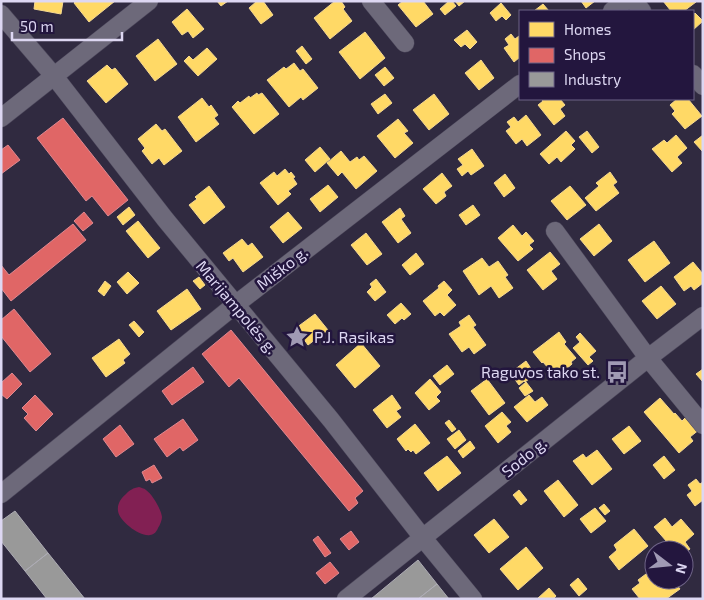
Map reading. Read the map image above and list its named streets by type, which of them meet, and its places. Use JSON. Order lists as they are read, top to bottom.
{
  "streets": {
    "street": ["Miško g.", "Marijampolės g.", "Sodo g."]
  },
  "crossings": [
    ["Miško g.", "Marijampolės g."],
    ["Marijampolės g.", "Sodo g."]
  ],
  "places": {
    "place": ["P.J. Rasikas"],
    "bus stop": ["Raguvos tako st."]
  },
  "legend": ["Homes", "Shops", "Industry"],
  "scale_bar": "50 m",
  "north": "right"
}
